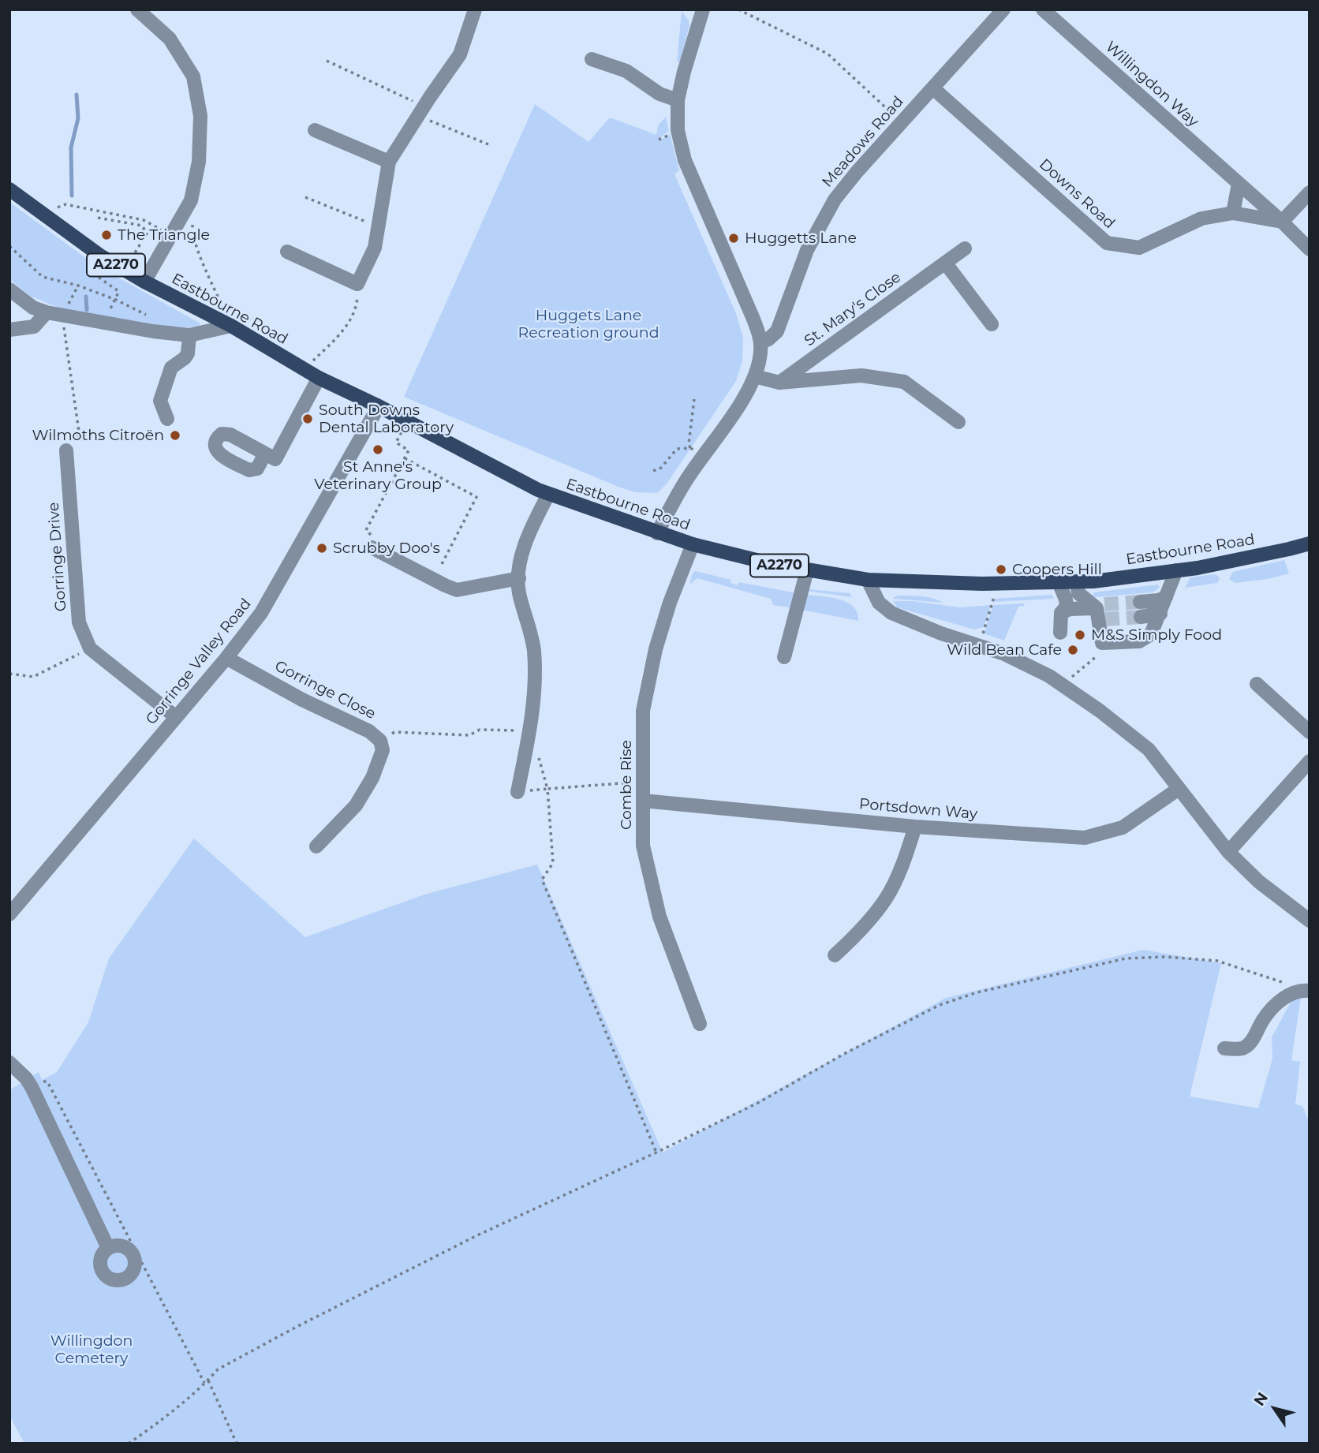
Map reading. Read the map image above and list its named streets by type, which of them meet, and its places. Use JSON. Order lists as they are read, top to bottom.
{
  "streets": {
    "main road": ["A2270", "Eastbourne Road"],
    "street": [
      "Willingdon Way",
      "Meadows Road",
      "Downs Road",
      "St. Mary's Close",
      "Gorringe Drive",
      "Gorringe Valley Road",
      "Gorringe Close",
      "Combe Rise",
      "Portsdown Way"
    ]
  },
  "crossings": [
    ["Willingdon Way", "Downs Road"],
    ["Meadows Road", "Downs Road"],
    ["Eastbourne Road", "Gorringe Valley Road"],
    ["Eastbourne Road", "Combe Rise"],
    ["Gorringe Drive", "Gorringe Valley Road"],
    ["Gorringe Valley Road", "Gorringe Close"],
    ["Combe Rise", "Portsdown Way"]
  ],
  "parks": ["Huggets Lane Recreation ground", "Willingdon Cemetery"],
  "places": [
    "The Triangle",
    "Huggetts Lane",
    "South Downs Dental Laboratory",
    "Wilmoths Citroën",
    "St Anne's Veterinary Group",
    "Scrubby Doo's",
    "Coopers Hill",
    "M&S Simply Food",
    "Wild Bean Cafe"
  ],
  "north": "top left"
}
